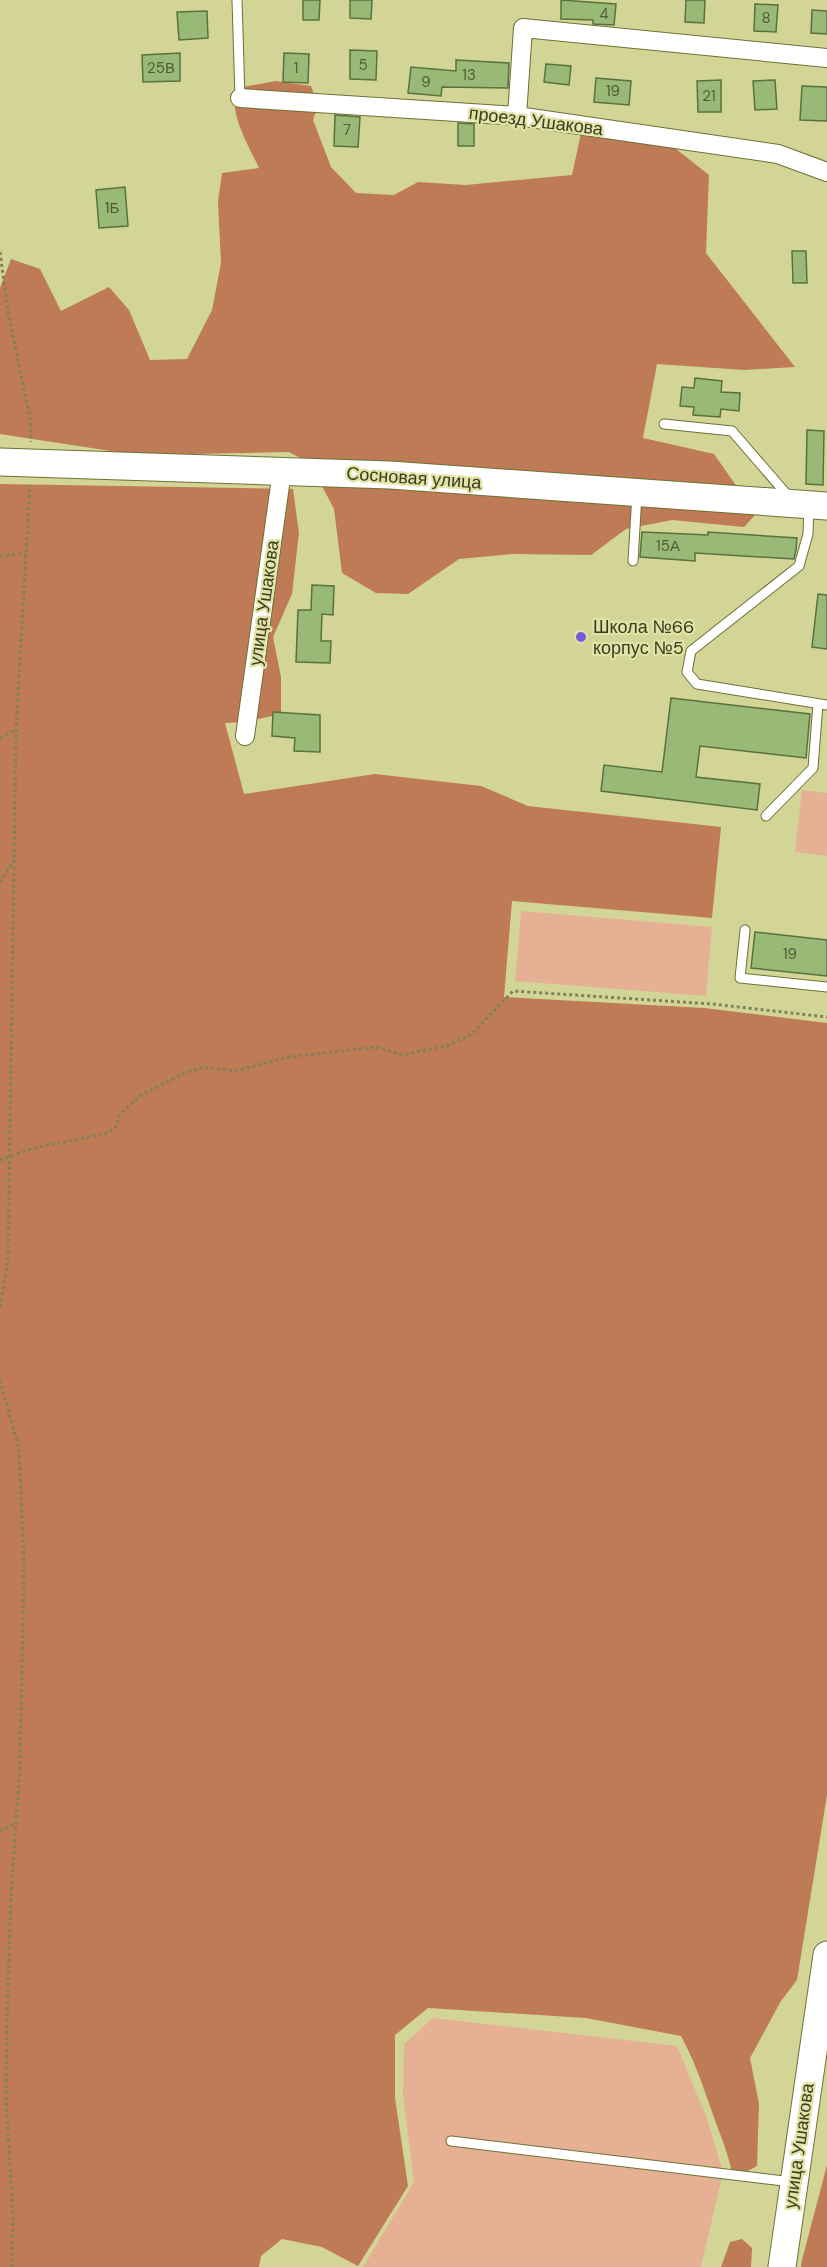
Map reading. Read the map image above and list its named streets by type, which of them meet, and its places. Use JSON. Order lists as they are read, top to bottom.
{
  "streets": {
    "street": ["проезд Ушакова", "Сосновая улица", "улица Ушакова"]
  },
  "crossings": [
    ["Сосновая улица", "улица Ушакова"]
  ],
  "places": ["Школа №66 корпус №5"],
  "house_numbers": [
    "4",
    "8",
    "5",
    "25В",
    "1",
    "13",
    "9",
    "19",
    "21",
    "7",
    "1Б",
    "15А",
    "19"
  ]
}
